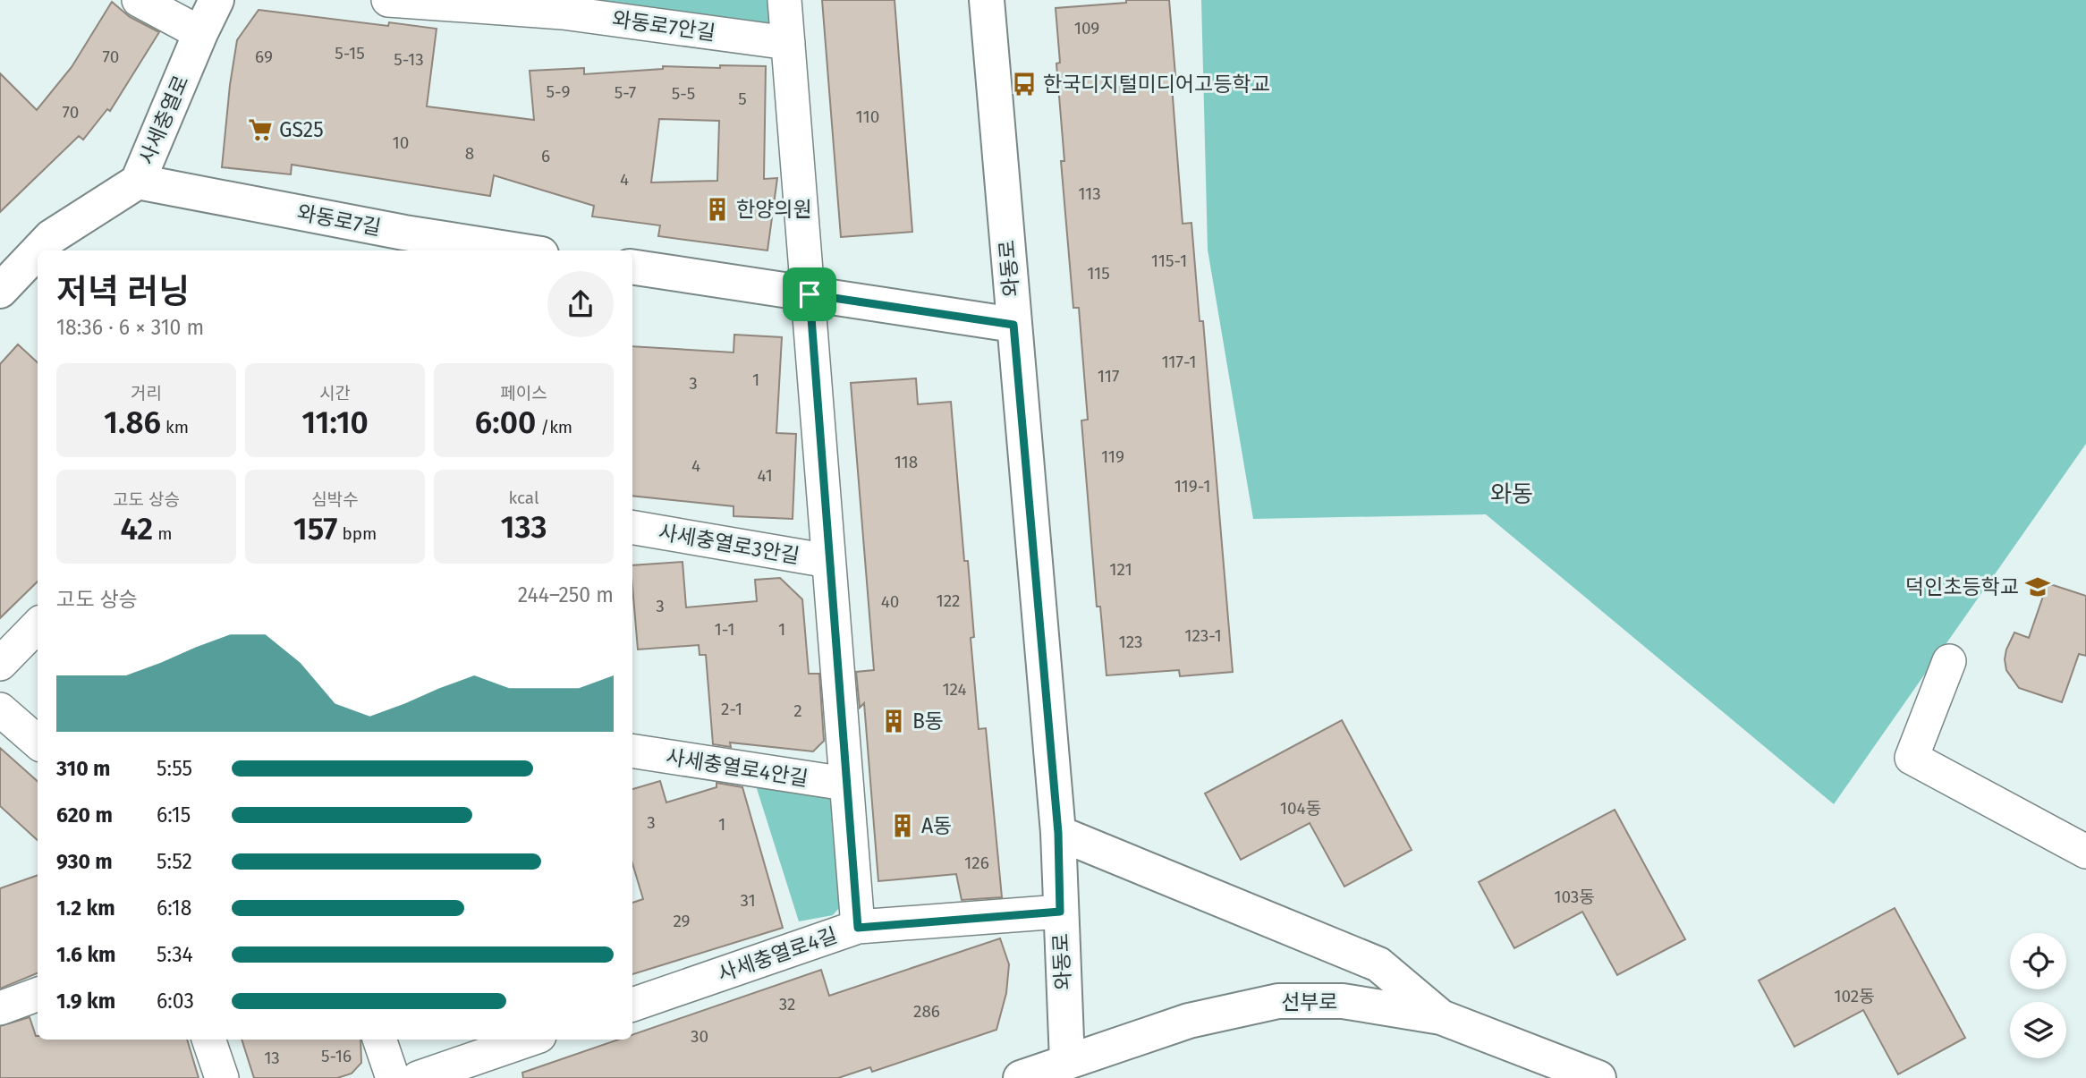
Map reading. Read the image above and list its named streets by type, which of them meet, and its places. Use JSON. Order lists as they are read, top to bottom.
{
  "streets": {
    "main road": [
      "사세충열로",
      "와동로7길",
      "와동로",
      "선부로"
    ],
    "street": [
      "와동로7안길",
      "사세충열로3안길",
      "사세충열로4안길",
      "사세충열로4길"
    ]
  },
  "crossings": [
    ["사세충열로", "와동로7길"],
    ["와동로", "선부로"],
    ["사세충열로3안길", "사세충열로4길"],
    ["사세충열로4안길", "사세충열로4길"]
  ],
  "districts": ["와동"],
  "places": {
    "bus stop": ["한국디지털미디어고등학교"],
    "supermarket": ["GS25"],
    "building": ["한양의원", "B동", "A동"],
    "school or university": ["덕인초등학교"]
  },
  "house_numbers": [
    "109",
    "5-15",
    "70",
    "69",
    "5-13",
    "5-9",
    "5-7",
    "5-5",
    "5",
    "70",
    "110",
    "10",
    "8",
    "6",
    "4",
    "113",
    "115-1",
    "115",
    "117-1",
    "117",
    "1",
    "3",
    "119",
    "118",
    "4",
    "41",
    "119-1",
    "121",
    "122",
    "40",
    "3",
    "1-1",
    "1",
    "123-1",
    "123",
    "124",
    "2-1",
    "2",
    "104동",
    "3",
    "1",
    "126",
    "103동",
    "31",
    "29",
    "102동",
    "32",
    "286",
    "30",
    "5-16",
    "13"
  ],
  "page": {
    "heading": ["저녁 러닝", "18:36 · 6 × 310 m"],
    "stats": [
      ["거리", "1.86 km"],
      ["시간", "11:10"],
      ["페이스", "6:00 /km"],
      ["고도 상승", "42 m"],
      ["심박수", "157 bpm"],
      ["kcal", "133"]
    ],
    "chart": ["고도 상승", "244–250 m"],
    "list": [
      {
        "name": "310 m",
        "note": "5:55"
      },
      {
        "name": "620 m",
        "note": "6:15"
      },
      {
        "name": "930 m",
        "note": "5:52"
      },
      {
        "name": "1.2 km",
        "note": "6:18"
      },
      {
        "name": "1.6 km",
        "note": "5:34"
      },
      {
        "name": "1.9 km",
        "note": "6:03"
      }
    ]
  }
}
